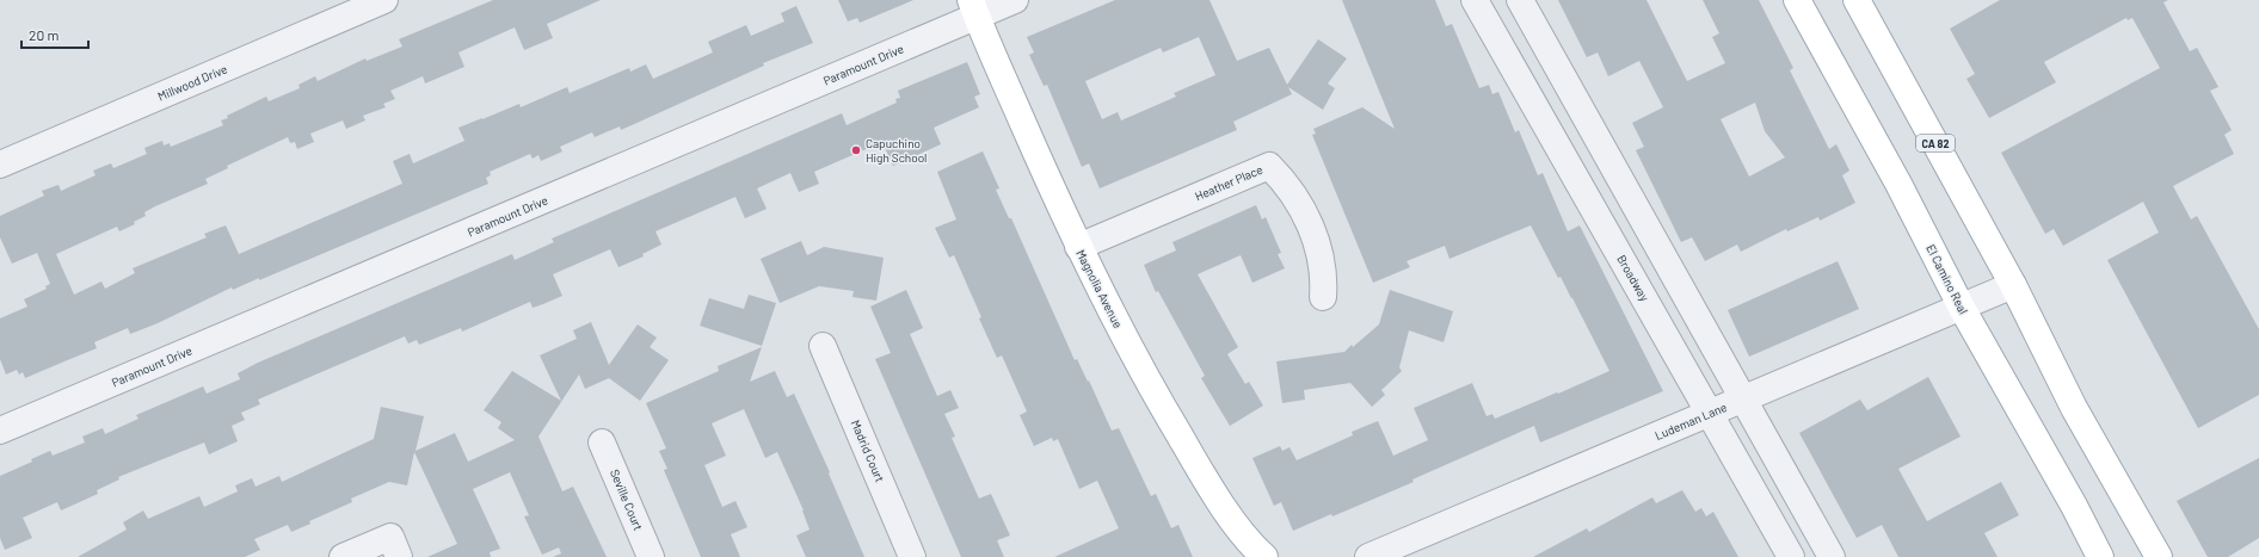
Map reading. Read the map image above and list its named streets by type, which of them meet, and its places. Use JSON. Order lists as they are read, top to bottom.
{
  "streets": {
    "main road": ["CA 82", "El Camino Real", "Magnolia Avenue"],
    "street": [
      "Paramount Drive",
      "Millwood Drive",
      "Heather Place",
      "Broadway",
      "Ludeman Lane",
      "Madrid Court",
      "Seville Court"
    ]
  },
  "crossings": [
    ["Paramount Drive", "Magnolia Avenue"],
    ["CA 82", "Ludeman Lane"],
    ["Heather Place", "Magnolia Avenue"],
    ["Broadway", "Ludeman Lane"],
    ["El Camino Real", "Ludeman Lane"]
  ],
  "places": ["Capuchino High School"],
  "scale_bar": "20 m"
}
